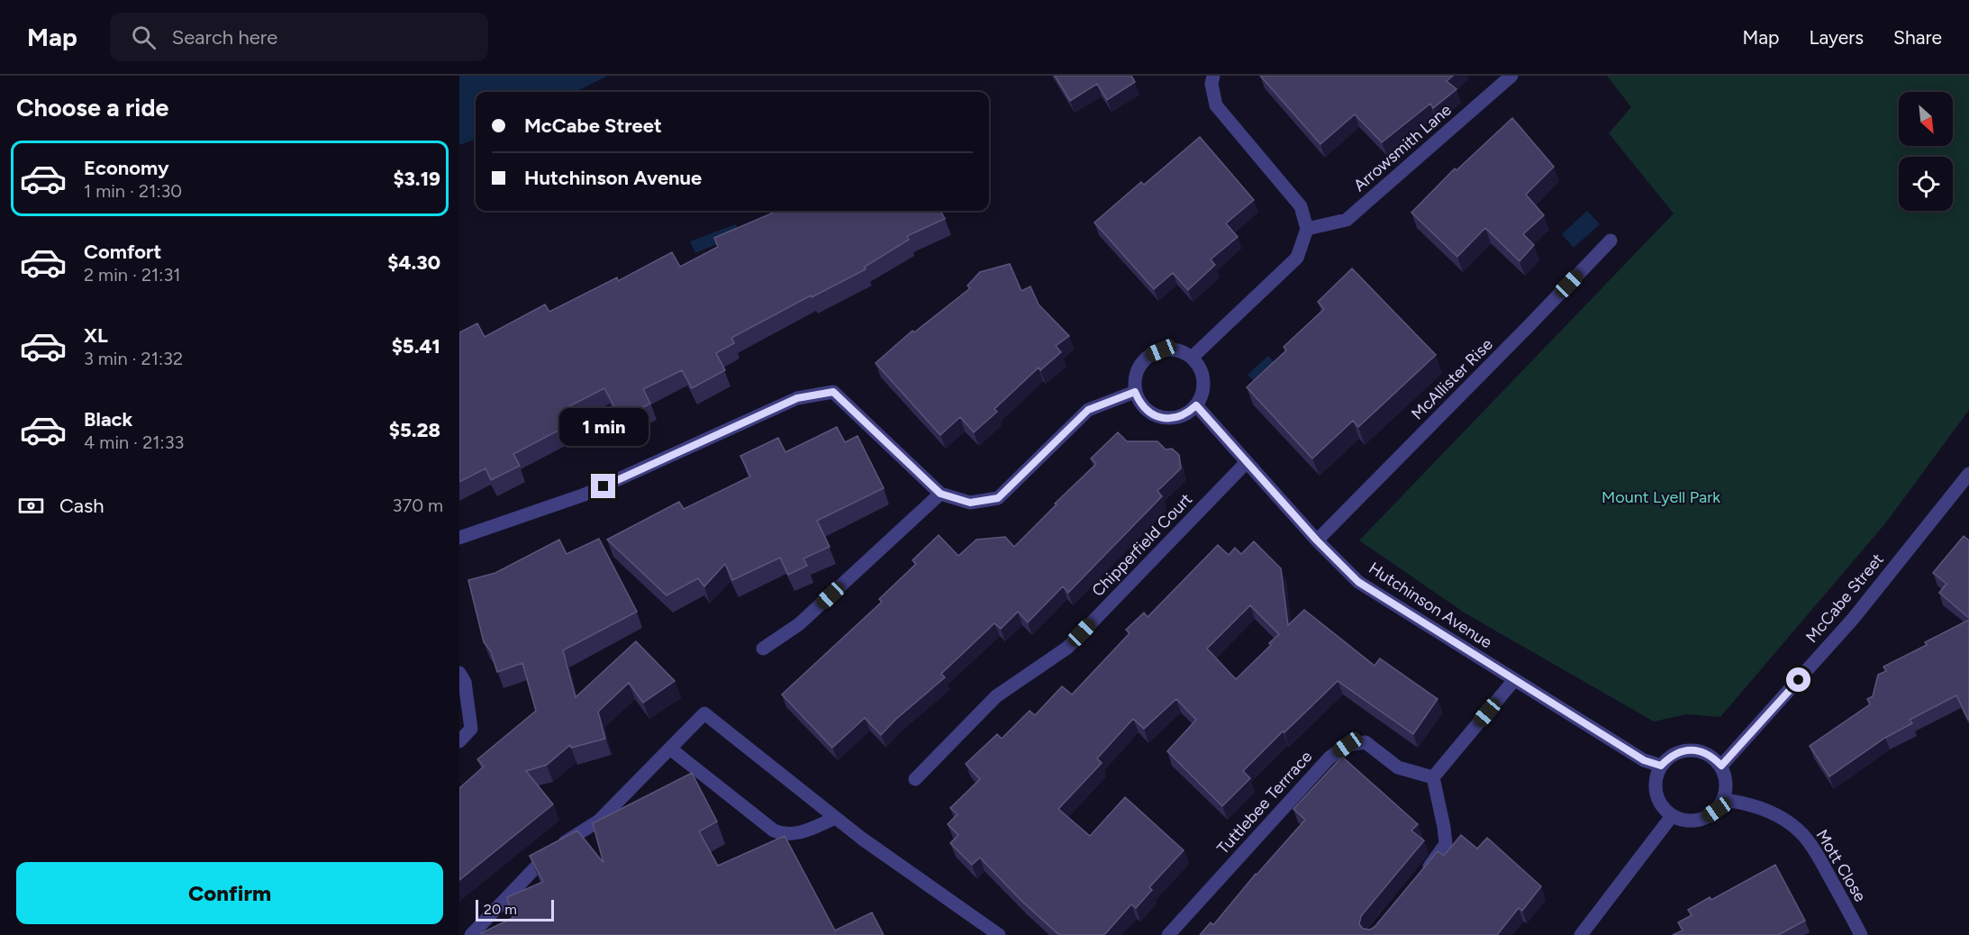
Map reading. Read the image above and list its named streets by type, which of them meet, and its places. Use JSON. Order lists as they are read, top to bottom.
{
  "streets": {
    "street": [
      "Arrowsmith Lane",
      "McAllister Rise",
      "Chipperfield Court",
      "McCabe Street",
      "Hutchinson Avenue",
      "Tuttlebee Terrrace",
      "Mott Close"
    ]
  },
  "crossings": [
    ["McAllister Rise", "Hutchinson Avenue"],
    ["Chipperfield Court", "Hutchinson Avenue"],
    ["McCabe Street", "Hutchinson Avenue"],
    ["McCabe Street", "Mott Close"],
    ["Hutchinson Avenue", "Mott Close"]
  ],
  "parks": ["Mount Lyell Park"],
  "scale_bar": "20 m",
  "north": "bottom right",
  "page": {
    "header": "Map",
    "search": "Search here",
    "nav": ["Map", "Layers", "Share"],
    "heading": "Choose a ride",
    "banner": ["McCabe Street", "Hutchinson Avenue"],
    "list": [
      {
        "name": "Economy",
        "note": "1 min · 21:30",
        "value": "$3.19"
      },
      {
        "name": "Comfort",
        "note": "2 min · 21:31",
        "value": "$4.30"
      },
      {
        "name": "XL",
        "note": "3 min · 21:32",
        "value": "$5.41"
      },
      {
        "name": "Black",
        "note": "4 min · 21:33",
        "value": "$5.28"
      }
    ],
    "bubble": "1 min",
    "pay": ["Cash", "370 m"],
    "buttons": "Confirm",
    "scale": "20 m"
  }
}
